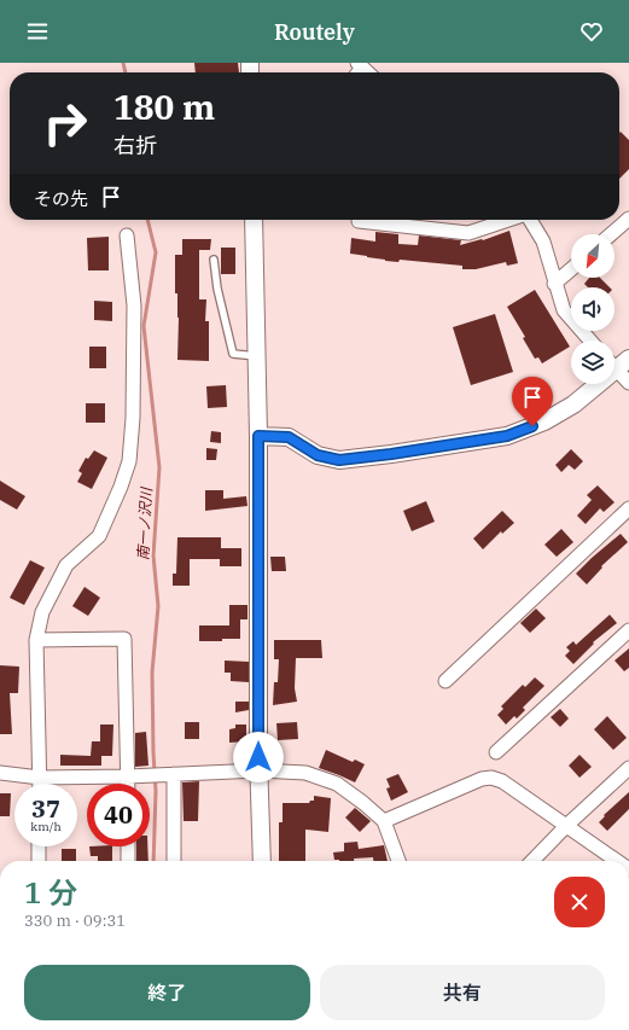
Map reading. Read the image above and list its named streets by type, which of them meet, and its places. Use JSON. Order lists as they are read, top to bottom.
{
  "water": ["南一ノ沢川"],
  "north": "bottom left",
  "page": {
    "header": "Routely",
    "turn": ["180 m", "右折"],
    "then": "その先",
    "speed": "37 km/h",
    "limit": "40",
    "heading": ["1 分", "330 m · 09:31"],
    "buttons": ["終了", "共有"]
  }
}
